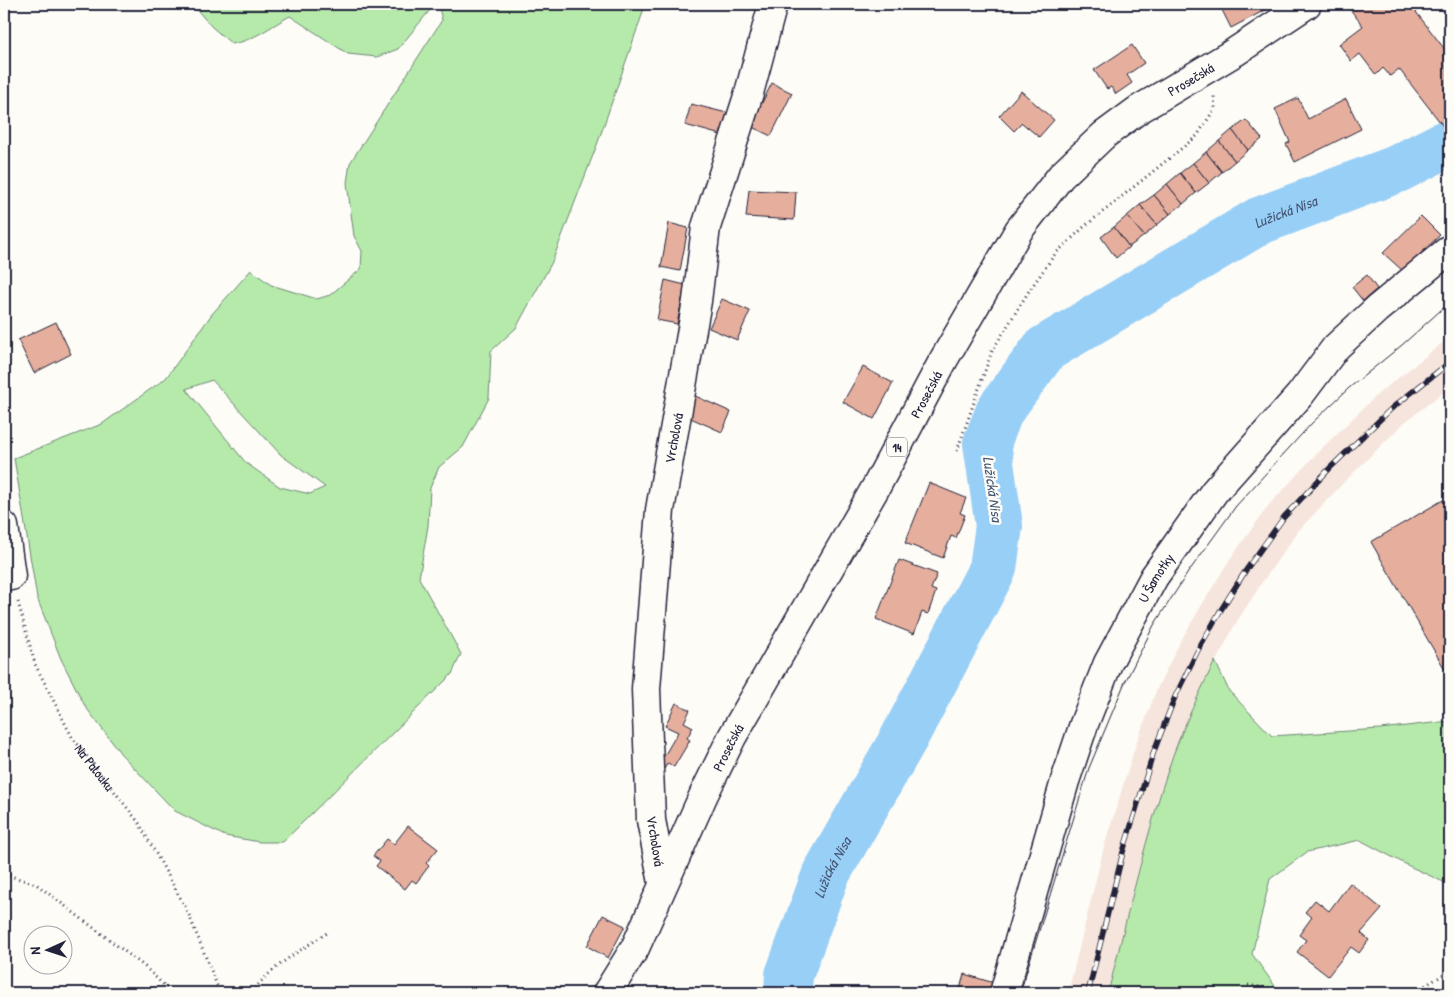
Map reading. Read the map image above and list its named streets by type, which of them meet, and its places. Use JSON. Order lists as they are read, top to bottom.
{
  "streets": {
    "main road": [
      "Prosečská",
      "Vrcholová",
      "14",
      "U Šamotky"
    ],
    "path": ["Na Palouku"]
  },
  "crossings": [
    ["Prosečská", "Vrcholová"]
  ],
  "water": ["Lužická Nisa"],
  "north": "left"
}
